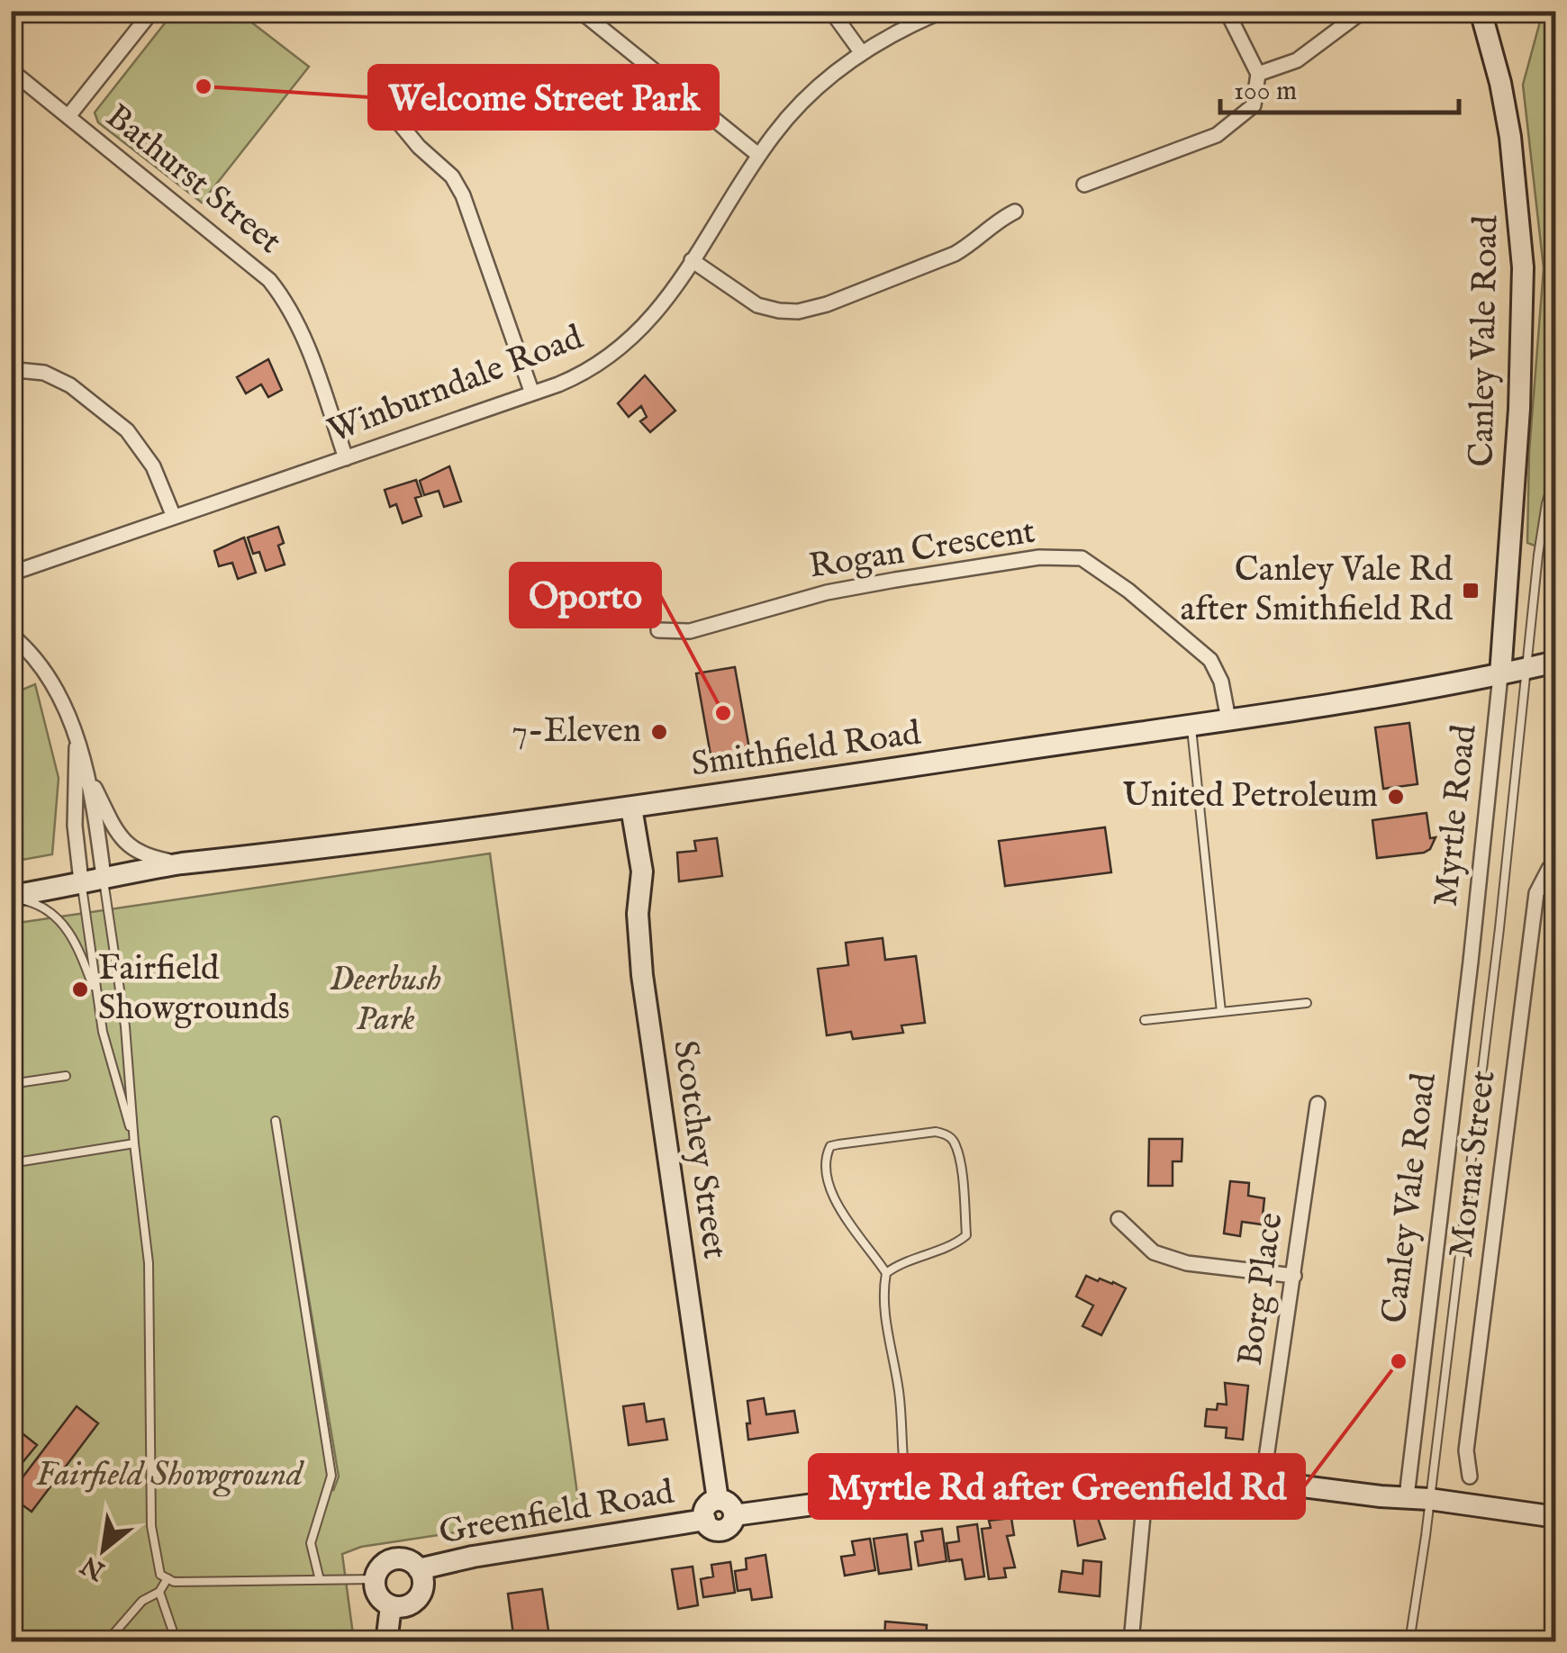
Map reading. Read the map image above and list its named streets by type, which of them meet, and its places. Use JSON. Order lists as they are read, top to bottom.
{
  "streets": {
    "main road": [
      "Canley Vale Road",
      "Smithfield Road",
      "Scotchey Street",
      "Greenfield Road"
    ],
    "street": [
      "Bathurst Street",
      "Winburndale Road",
      "Rogan Crescent",
      "Myrtle Road",
      "Morna Street",
      "Borg Place"
    ]
  },
  "crossings": [
    ["Bathurst Street", "Winburndale Road"],
    ["Canley Vale Road", "Smithfield Road"],
    ["Canley Vale Road", "Myrtle Road"],
    ["Rogan Crescent", "Smithfield Road"],
    ["Smithfield Road", "Myrtle Road"],
    ["Smithfield Road", "Scotchey Street"],
    ["Scotchey Street", "Greenfield Road"]
  ],
  "parks": ["Deerbush Park", "Fairfield Showground"],
  "places": {
    "other": [
      "Welcome Street Park",
      "Oporto",
      "7-Eleven",
      "United Petroleum",
      "Fairfield Showgrounds",
      "Myrtle Rd after Greenfield Rd"
    ],
    "transit": ["Canley Vale Rd after Smithfield Rd"]
  },
  "scale_bar": "100 m",
  "north": "bottom left"
}
